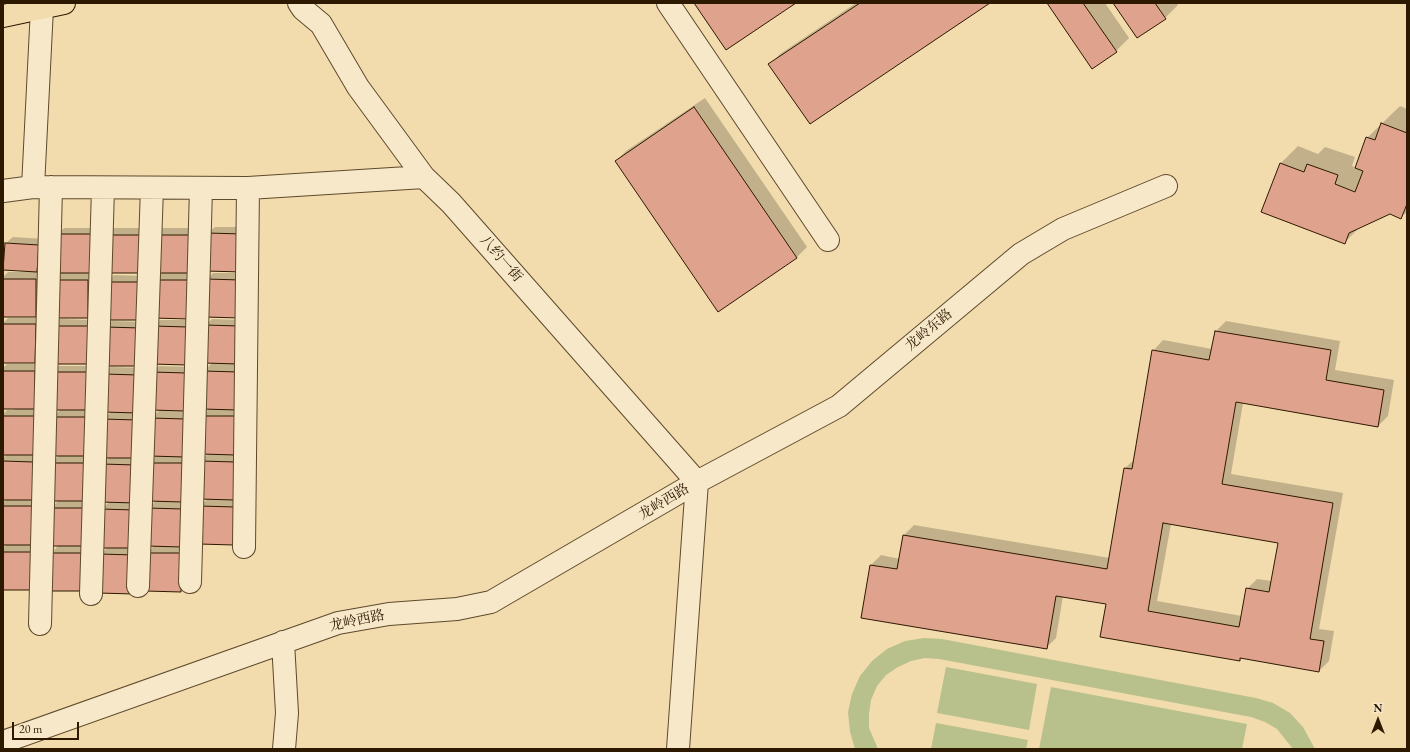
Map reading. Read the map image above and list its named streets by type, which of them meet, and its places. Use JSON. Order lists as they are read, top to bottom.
{
  "streets": {
    "street": ["八约一街", "龙岭东路", "龙岭西路"]
  },
  "crossings": [
    ["八约一街", "龙岭东路"],
    ["八约一街", "龙岭西路"],
    ["龙岭东路", "龙岭西路"]
  ],
  "scale_bar": "20 m",
  "north": "top"
}
